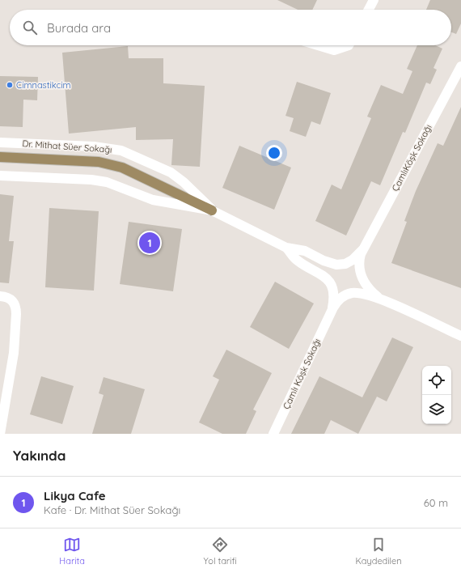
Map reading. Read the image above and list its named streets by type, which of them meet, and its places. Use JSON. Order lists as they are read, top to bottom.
{
  "streets": {
    "main road": ["Dr. Mithat Süer Sokağı"],
    "street": ["ÇamlıKöşk Sokağı", "Çamlı Köşk Sokağı"]
  },
  "crossings": [
    ["Dr. Mithat Süer Sokağı", "ÇamlıKöşk Sokağı"],
    ["Dr. Mithat Süer Sokağı", "Çamlı Köşk Sokağı"]
  ],
  "places": ["Cimnastikcim"],
  "page": {
    "search": "Burada ara",
    "pins": "1",
    "heading": "Yakında",
    "list": [
      {
        "mark": "1",
        "name": "Likya Cafe",
        "note": "Kafe · Dr. Mithat Süer Sokağı",
        "value": "60 m"
      }
    ],
    "nav": ["Harita", "Yol tarifi", "Kaydedilen"]
  }
}
